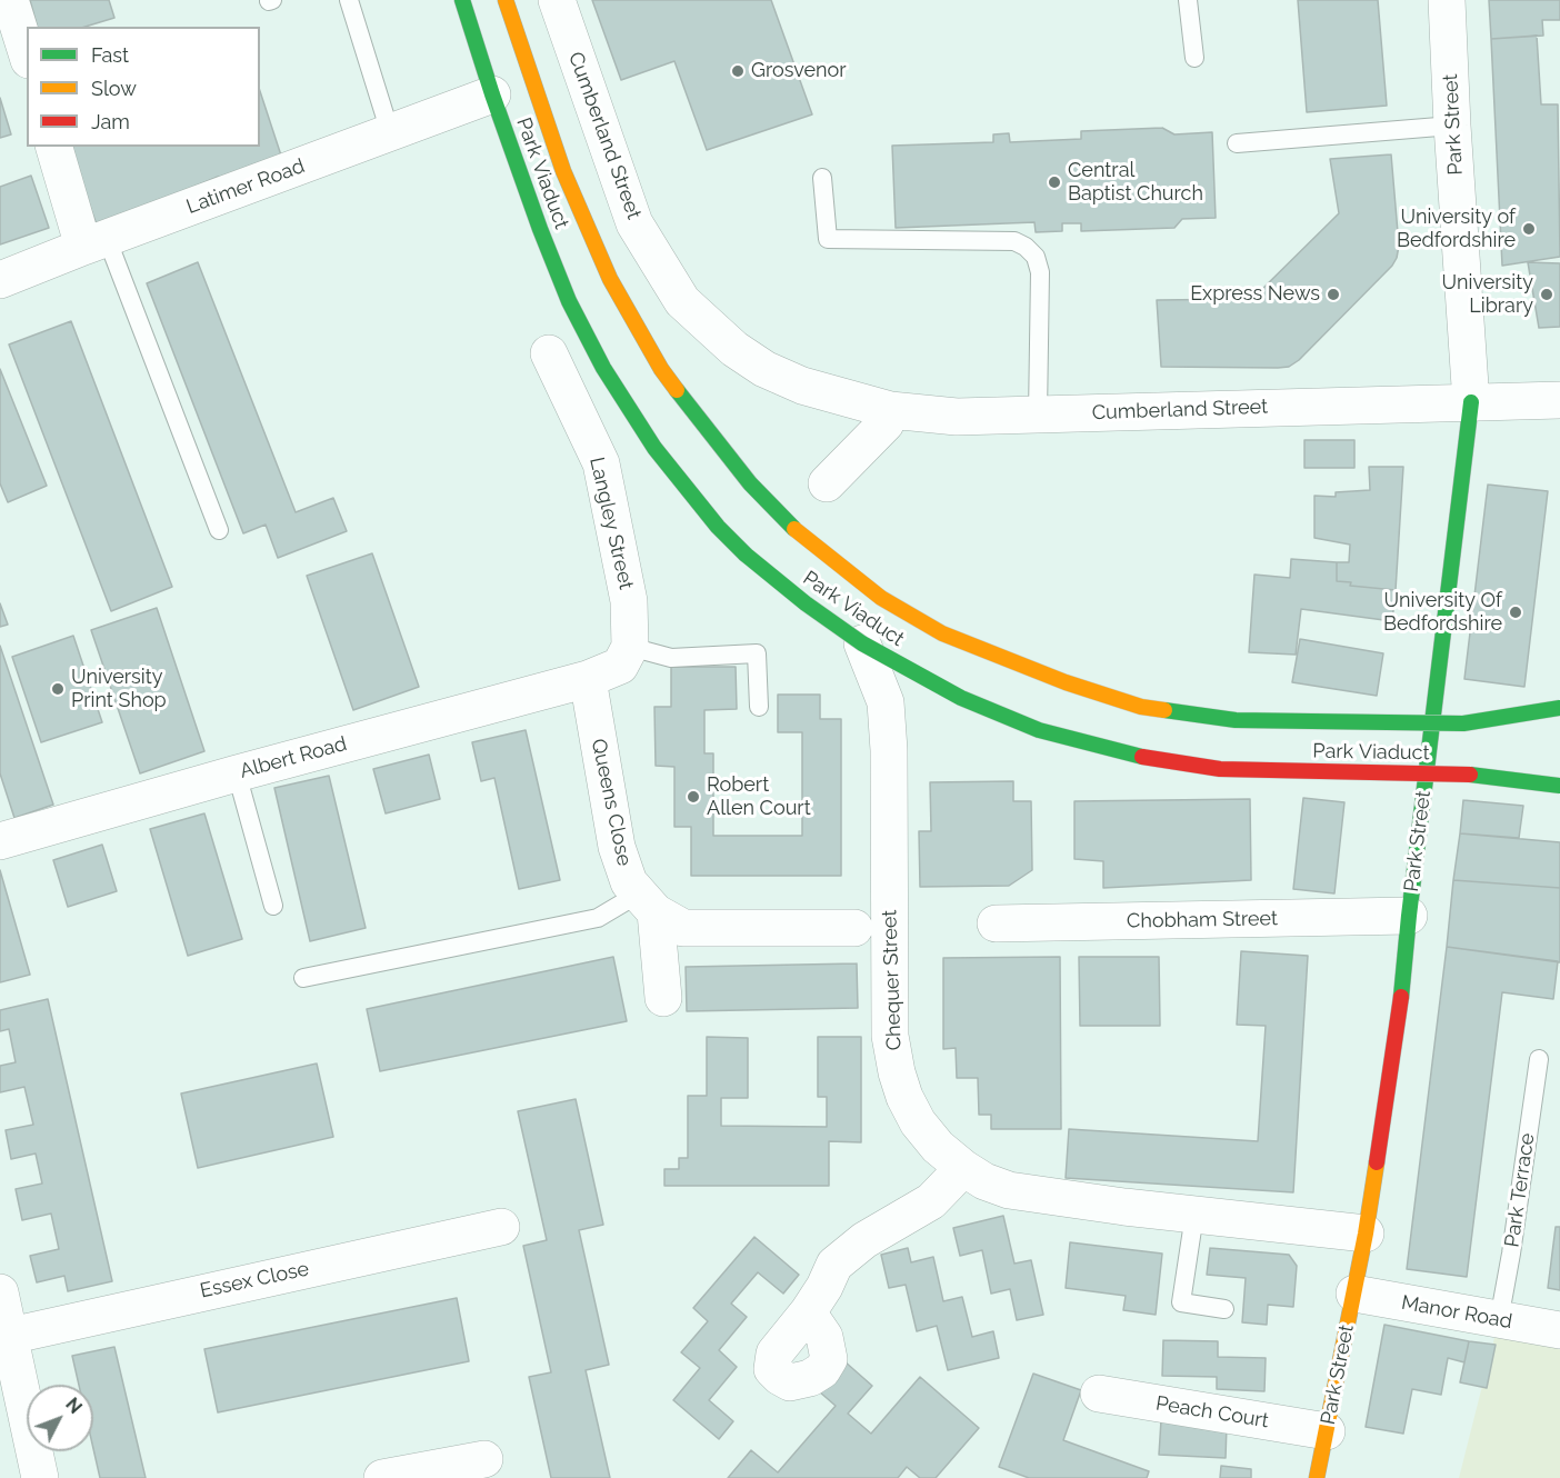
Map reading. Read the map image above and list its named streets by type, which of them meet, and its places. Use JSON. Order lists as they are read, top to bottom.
{
  "streets": {
    "main road": ["Park Street", "Park Viaduct"],
    "street": [
      "Cumberland Street",
      "Latimer Road",
      "Langley Street",
      "Albert Road",
      "Queens Close",
      "Chobham Street",
      "Chequer Street",
      "Essex Close",
      "Manor Road",
      "Peach Court"
    ],
    "lane": ["Park Terrace"]
  },
  "crossings": [
    ["Park Street", "Cumberland Street"],
    ["Park Street", "Chobham Street"],
    ["Park Street", "Chequer Street"],
    ["Park Street", "Manor Road"],
    ["Park Street", "Peach Court"],
    ["Park Viaduct", "Latimer Road"],
    ["Park Viaduct", "Chequer Street"],
    ["Albert Road", "Queens Close"],
    ["Park Terrace", "Manor Road"]
  ],
  "places": [
    "Grosvenor",
    "Central Baptist Church",
    "University of Bedfordshire",
    "Express News",
    "University Library",
    "University Of Bedfordshire",
    "University Print Shop",
    "Robert Allen Court"
  ],
  "legend": ["Fast", "Slow", "Jam"],
  "north": "top right"
}
